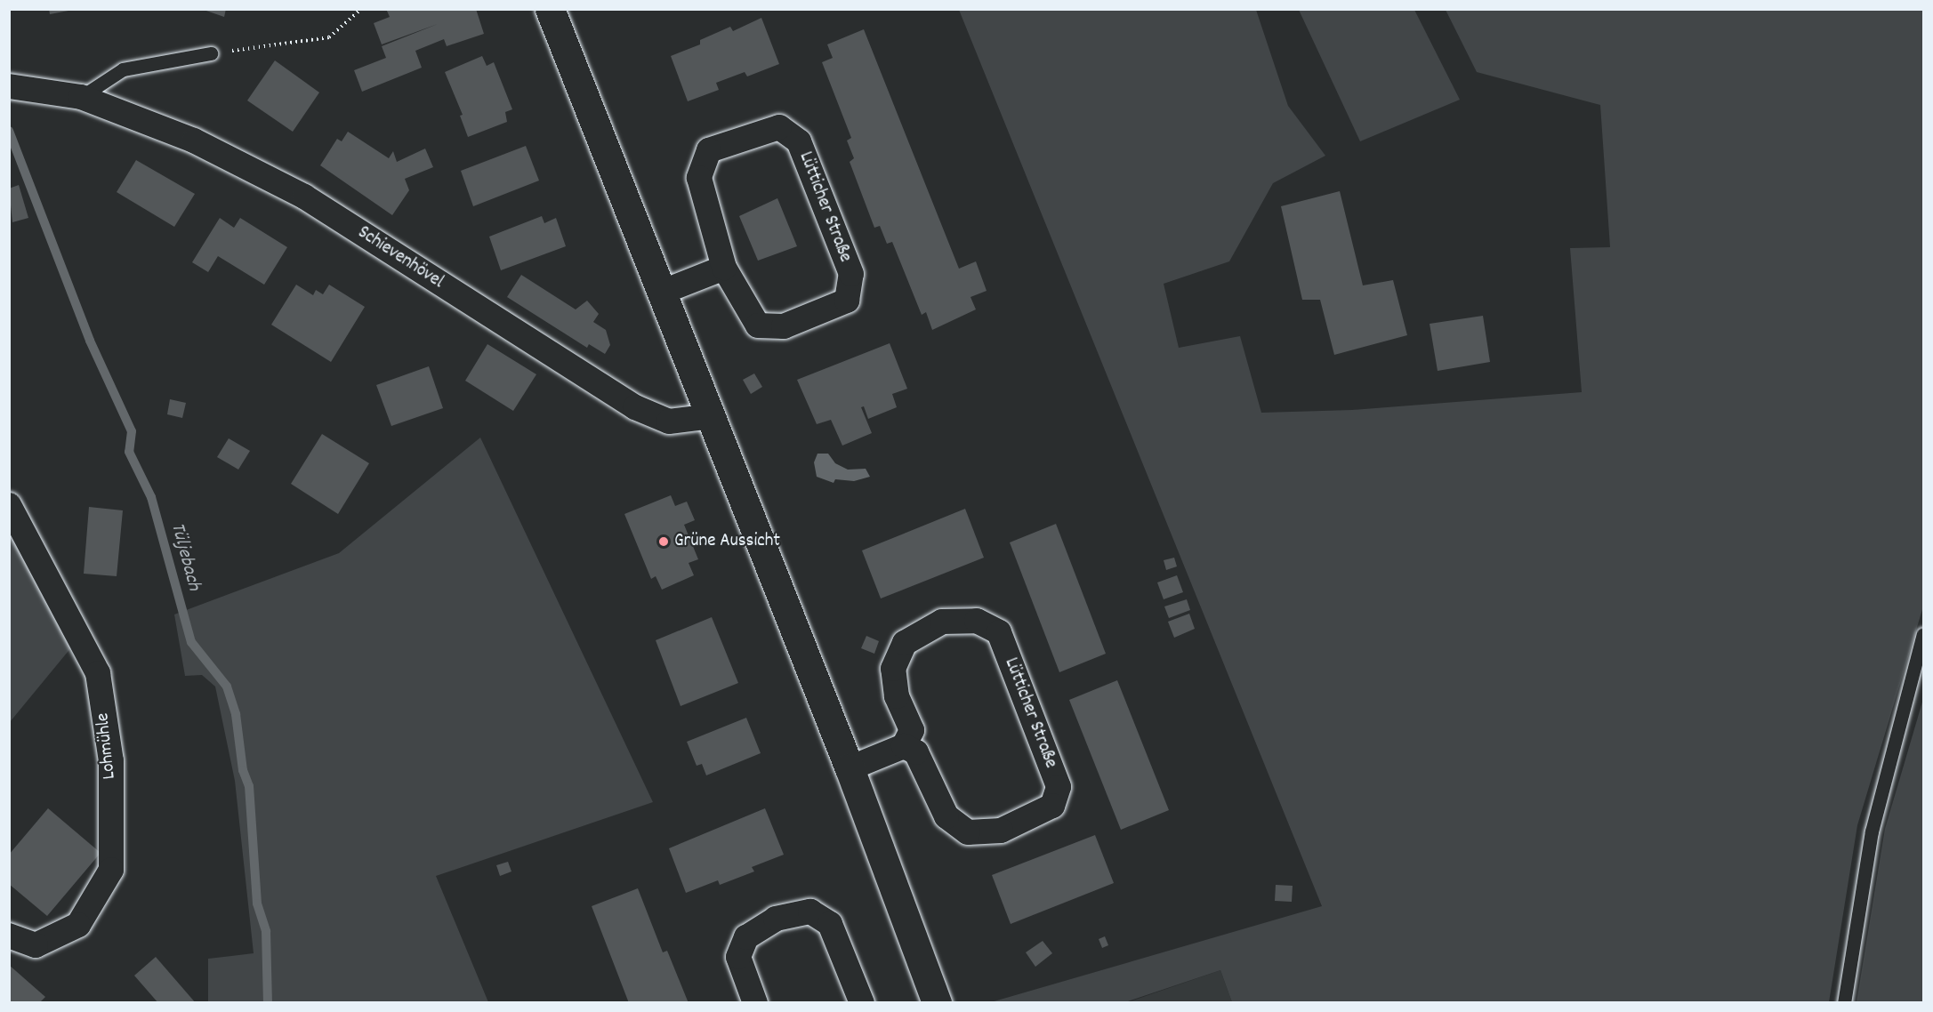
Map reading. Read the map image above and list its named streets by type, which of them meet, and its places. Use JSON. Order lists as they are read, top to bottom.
{
  "streets": {
    "street": ["Lütticher Straße", "Schievenhövel", "Lohmühle"]
  },
  "water": ["Tüljebach"],
  "places": ["Grüne Aussicht"]
}
